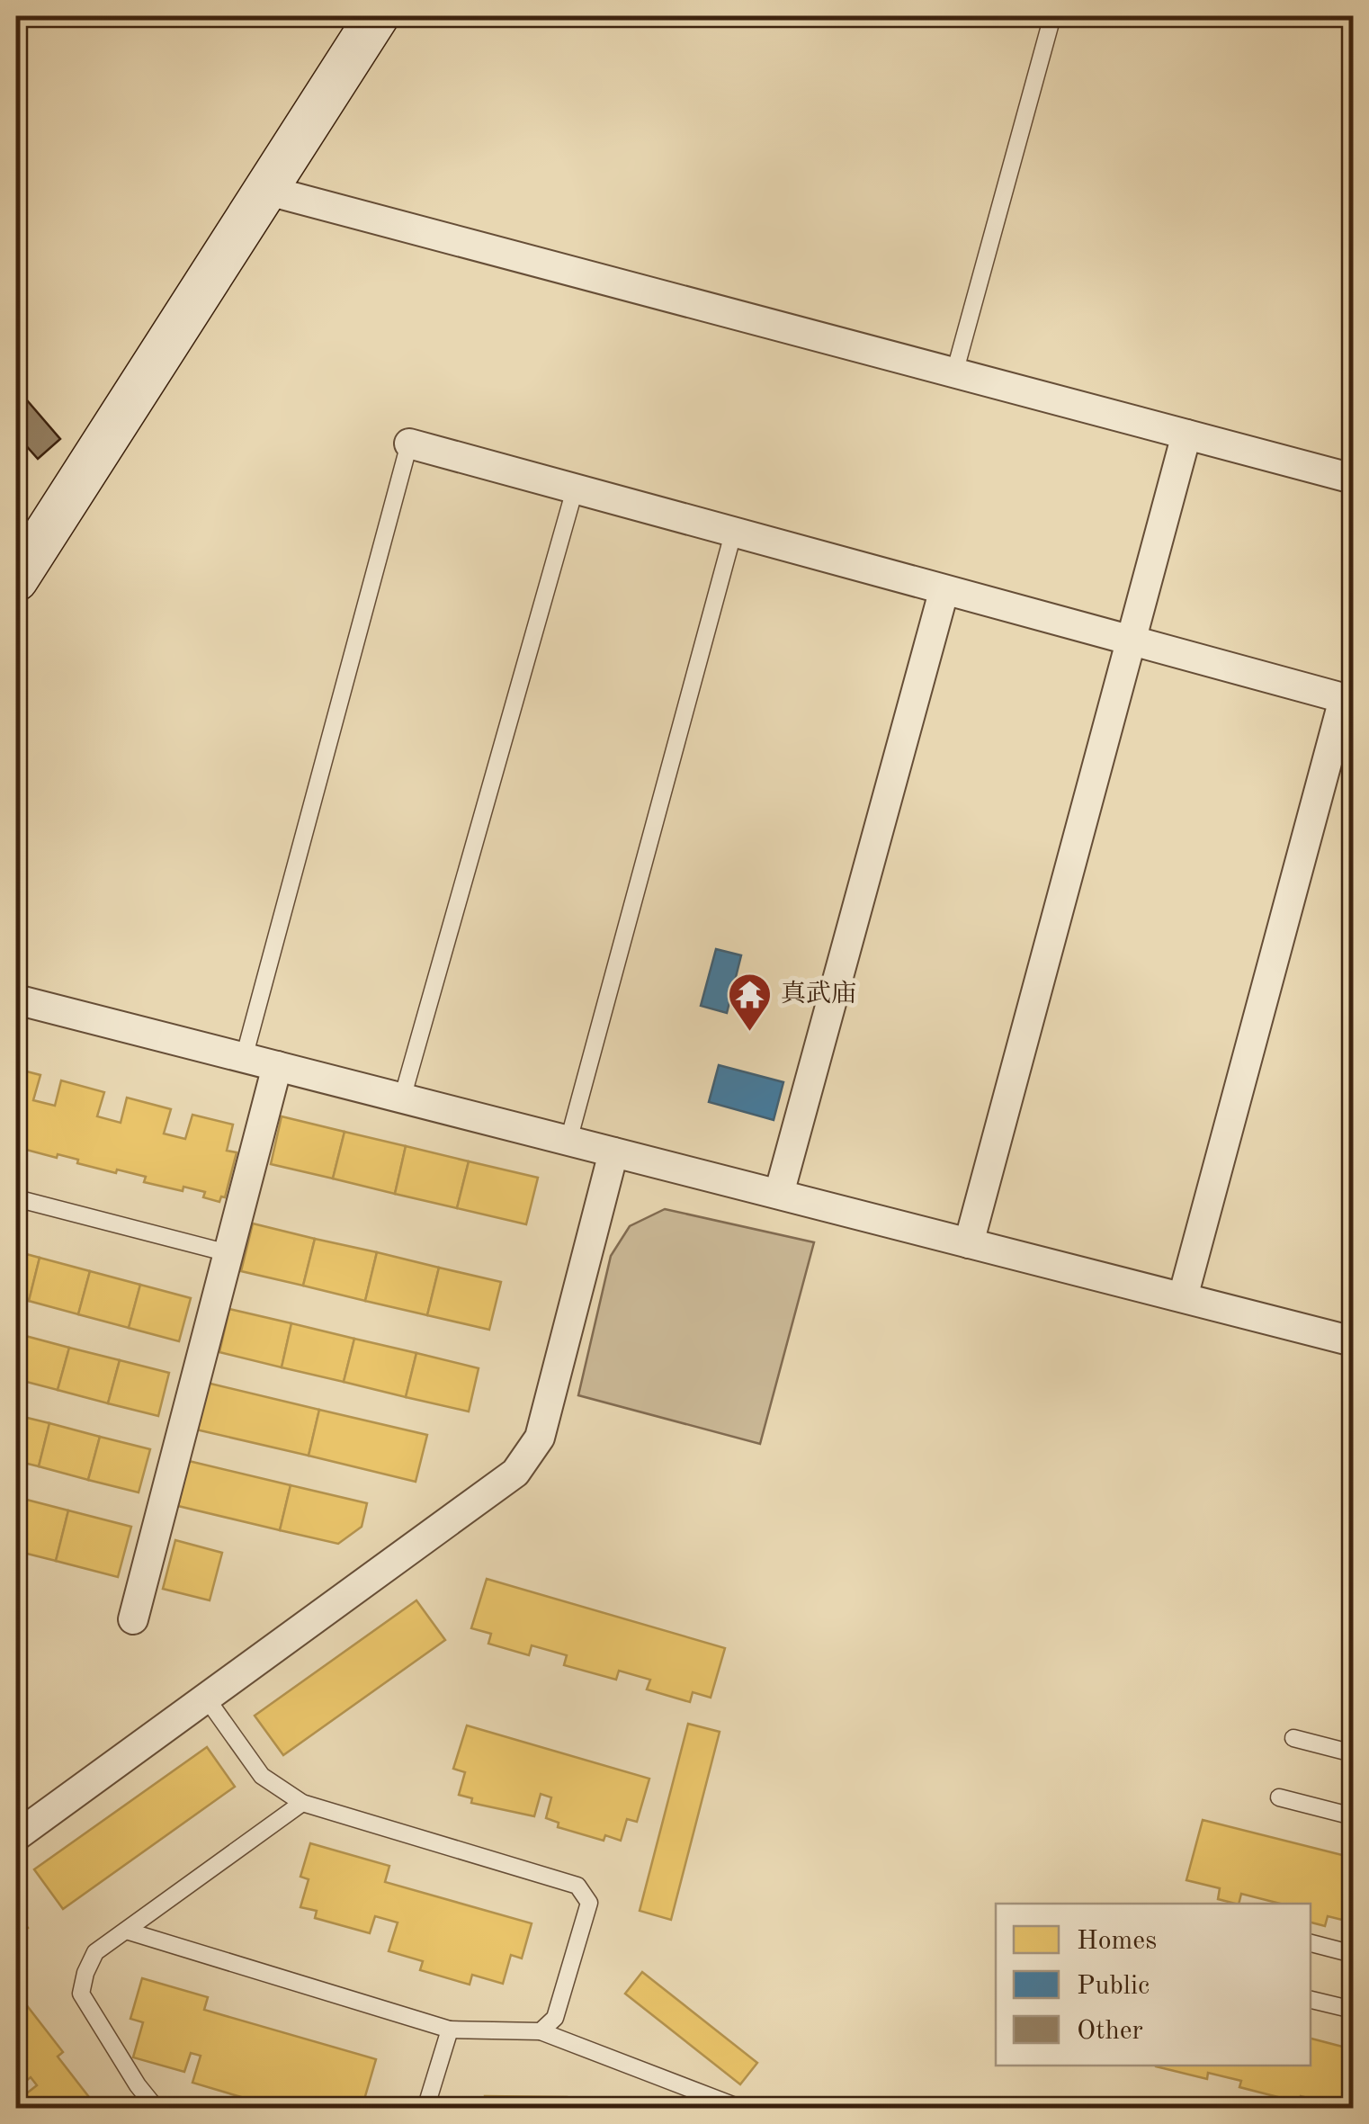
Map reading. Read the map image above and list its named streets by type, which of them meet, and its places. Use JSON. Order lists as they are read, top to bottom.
{
  "places": {
    "temple": ["真武庙"]
  },
  "legend": ["Homes", "Public", "Other"]
}
